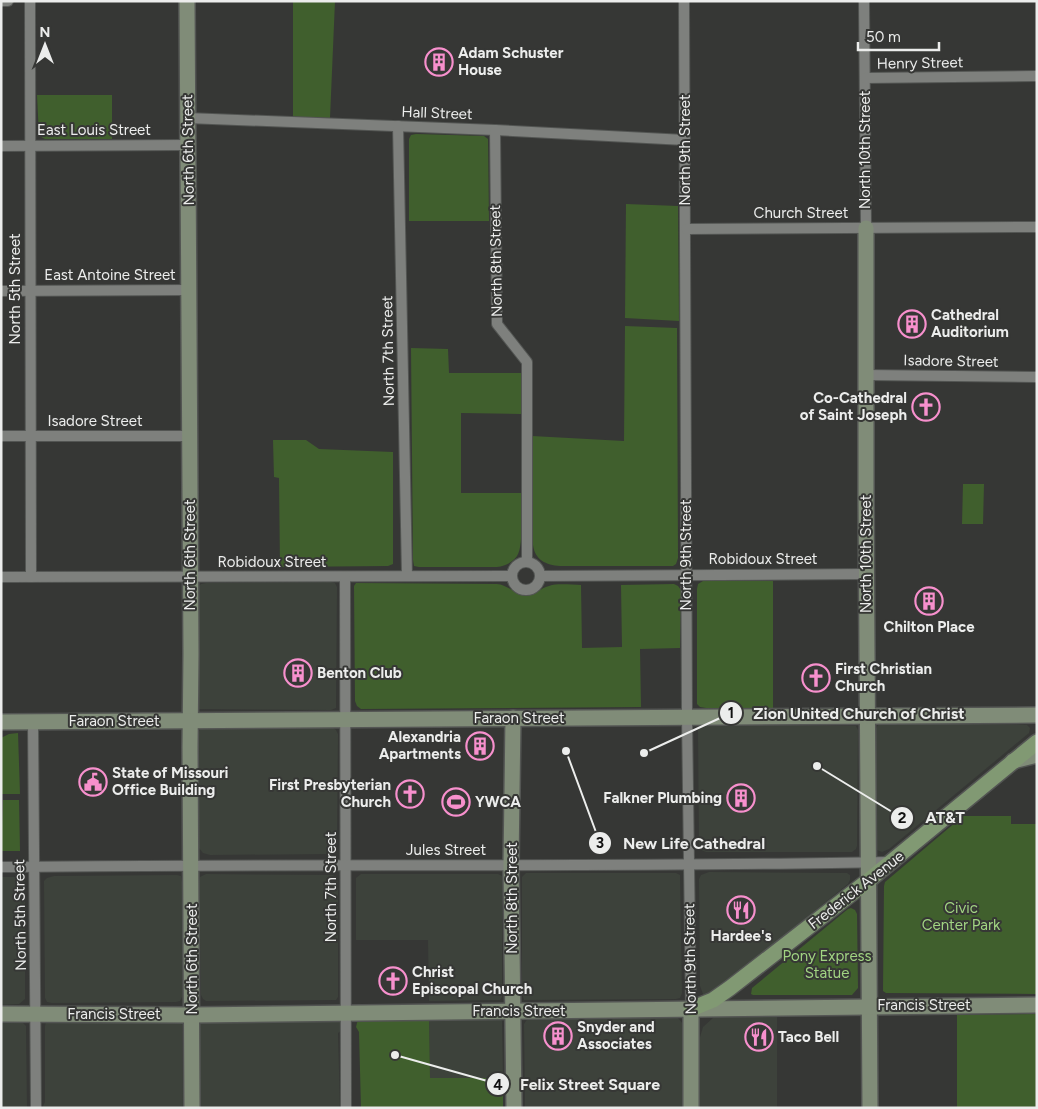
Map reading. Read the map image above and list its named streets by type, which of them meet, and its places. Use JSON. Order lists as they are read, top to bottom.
{
  "streets": {
    "main road": [
      "North 6th Street",
      "North 9th Street",
      "North 10th Street",
      "North 8th Street",
      "Faraon Street",
      "Frederick Avenue",
      "Francis Street"
    ],
    "street": [
      "Henry Street",
      "Hall Street",
      "East Louis Street",
      "Church Street",
      "East Antoine Street",
      "North 5th Street",
      "North 7th Street",
      "Isadore Street",
      "Robidoux Street",
      "Jules Street"
    ]
  },
  "crossings": [
    ["Henry Street", "North 10th Street"],
    ["Hall Street", "North 6th Street"],
    ["Hall Street", "North 9th Street"],
    ["Hall Street", "North 8th Street"],
    ["Hall Street", "North 7th Street"],
    ["East Louis Street", "North 6th Street"],
    ["East Louis Street", "North 5th Street"],
    ["North 6th Street", "East Antoine Street"],
    ["North 6th Street", "Isadore Street"],
    ["North 6th Street", "Robidoux Street"],
    ["North 6th Street", "Faraon Street"],
    ["North 6th Street", "Jules Street"],
    ["North 6th Street", "Francis Street"],
    ["North 9th Street", "Church Street"],
    ["North 9th Street", "Robidoux Street"],
    ["North 9th Street", "Faraon Street"],
    ["North 9th Street", "Jules Street"],
    ["North 9th Street", "Frederick Avenue"],
    ["North 9th Street", "Francis Street"],
    ["North 10th Street", "Church Street"],
    ["North 10th Street", "Isadore Street"],
    ["North 10th Street", "Robidoux Street"],
    ["North 10th Street", "Faraon Street"],
    ["North 10th Street", "Jules Street"],
    ["North 10th Street", "Frederick Avenue"],
    ["North 10th Street", "Francis Street"],
    ["North 8th Street", "Robidoux Street"],
    ["North 8th Street", "Faraon Street"],
    ["North 8th Street", "Jules Street"],
    ["North 8th Street", "Francis Street"],
    ["East Antoine Street", "North 5th Street"],
    ["North 5th Street", "Isadore Street"],
    ["North 5th Street", "Robidoux Street"],
    ["North 5th Street", "Faraon Street"],
    ["North 5th Street", "Jules Street"],
    ["North 5th Street", "Francis Street"],
    ["North 7th Street", "Robidoux Street"],
    ["North 7th Street", "Faraon Street"],
    ["North 7th Street", "Jules Street"],
    ["North 7th Street", "Francis Street"],
    ["Jules Street", "Frederick Avenue"],
    ["Frederick Avenue", "Francis Street"]
  ],
  "parks": ["Civic Center Park", "Pony Express Statue"],
  "places": {
    "building": [
      "Adam Schuster House",
      "Cathedral Auditorium",
      "Chilton Place",
      "Benton Club",
      "Alexandria Apartments",
      "Falkner Plumbing",
      "Snyder and Associates"
    ],
    "church": [
      "Co-Cathedral of Saint Joseph",
      "First Christian Church",
      "First Presbyterian Church",
      "Christ Episcopal Church"
    ],
    "other": [
      "New Life Cathedral",
      "Zion United Church of Christ",
      "AT&T",
      "Felix Street Square"
    ],
    "public building": ["State of Missouri Office Building"],
    "sports": ["YWCA"],
    "restaurant": ["Hardee's", "Taco Bell"]
  },
  "scale_bar": "50 m",
  "north": "top"
}
